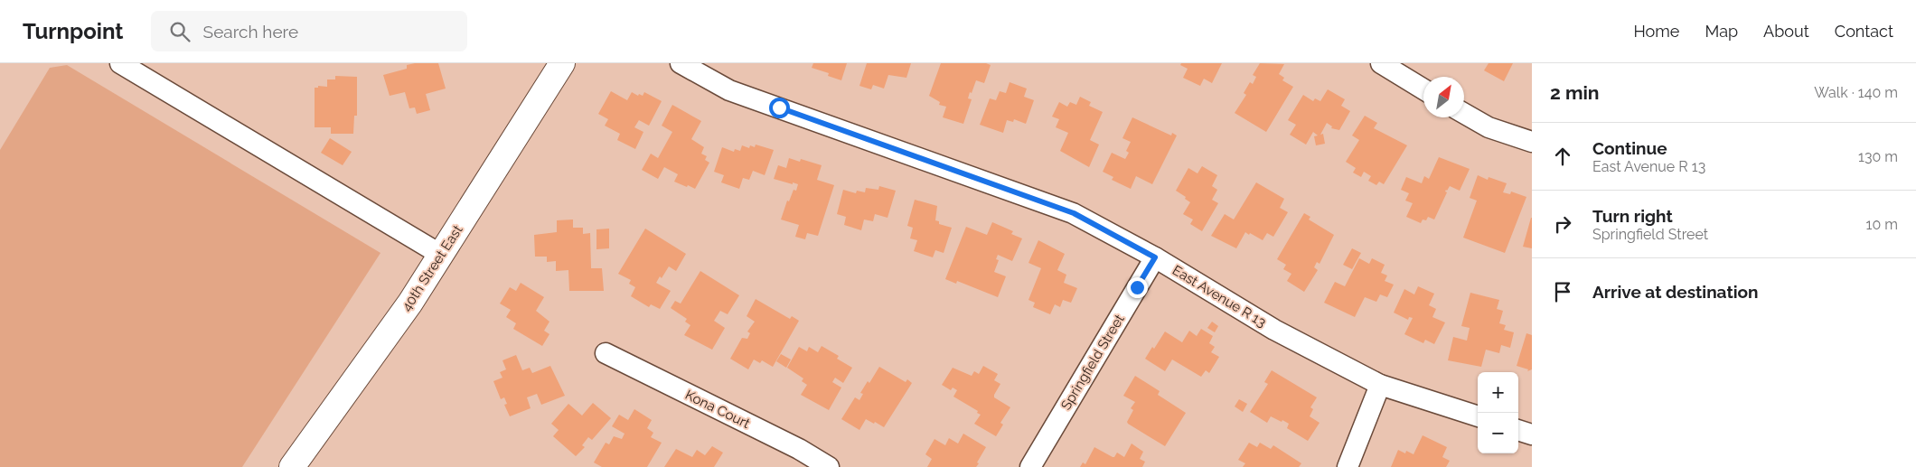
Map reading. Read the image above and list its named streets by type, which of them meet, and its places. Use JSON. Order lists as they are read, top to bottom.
{
  "streets": {
    "main road": ["40th Street East"],
    "street": ["East Avenue R 13", "Springfield Street", "Kona Court"]
  },
  "crossings": [
    ["East Avenue R 13", "Springfield Street"]
  ],
  "north": "top right",
  "page": {
    "header": "Turnpoint",
    "search": "Search here",
    "nav": [
      "Home",
      "Map",
      "About",
      "Contact"
    ],
    "heading": ["2 min", "Walk · 140 m"],
    "list": [
      ["Continue", "East Avenue R 13", "130 m"],
      ["Turn right", "Springfield Street", "10 m"],
      "Arrive at destination"
    ],
    "map_buttons": ["+", "−"]
  }
}
